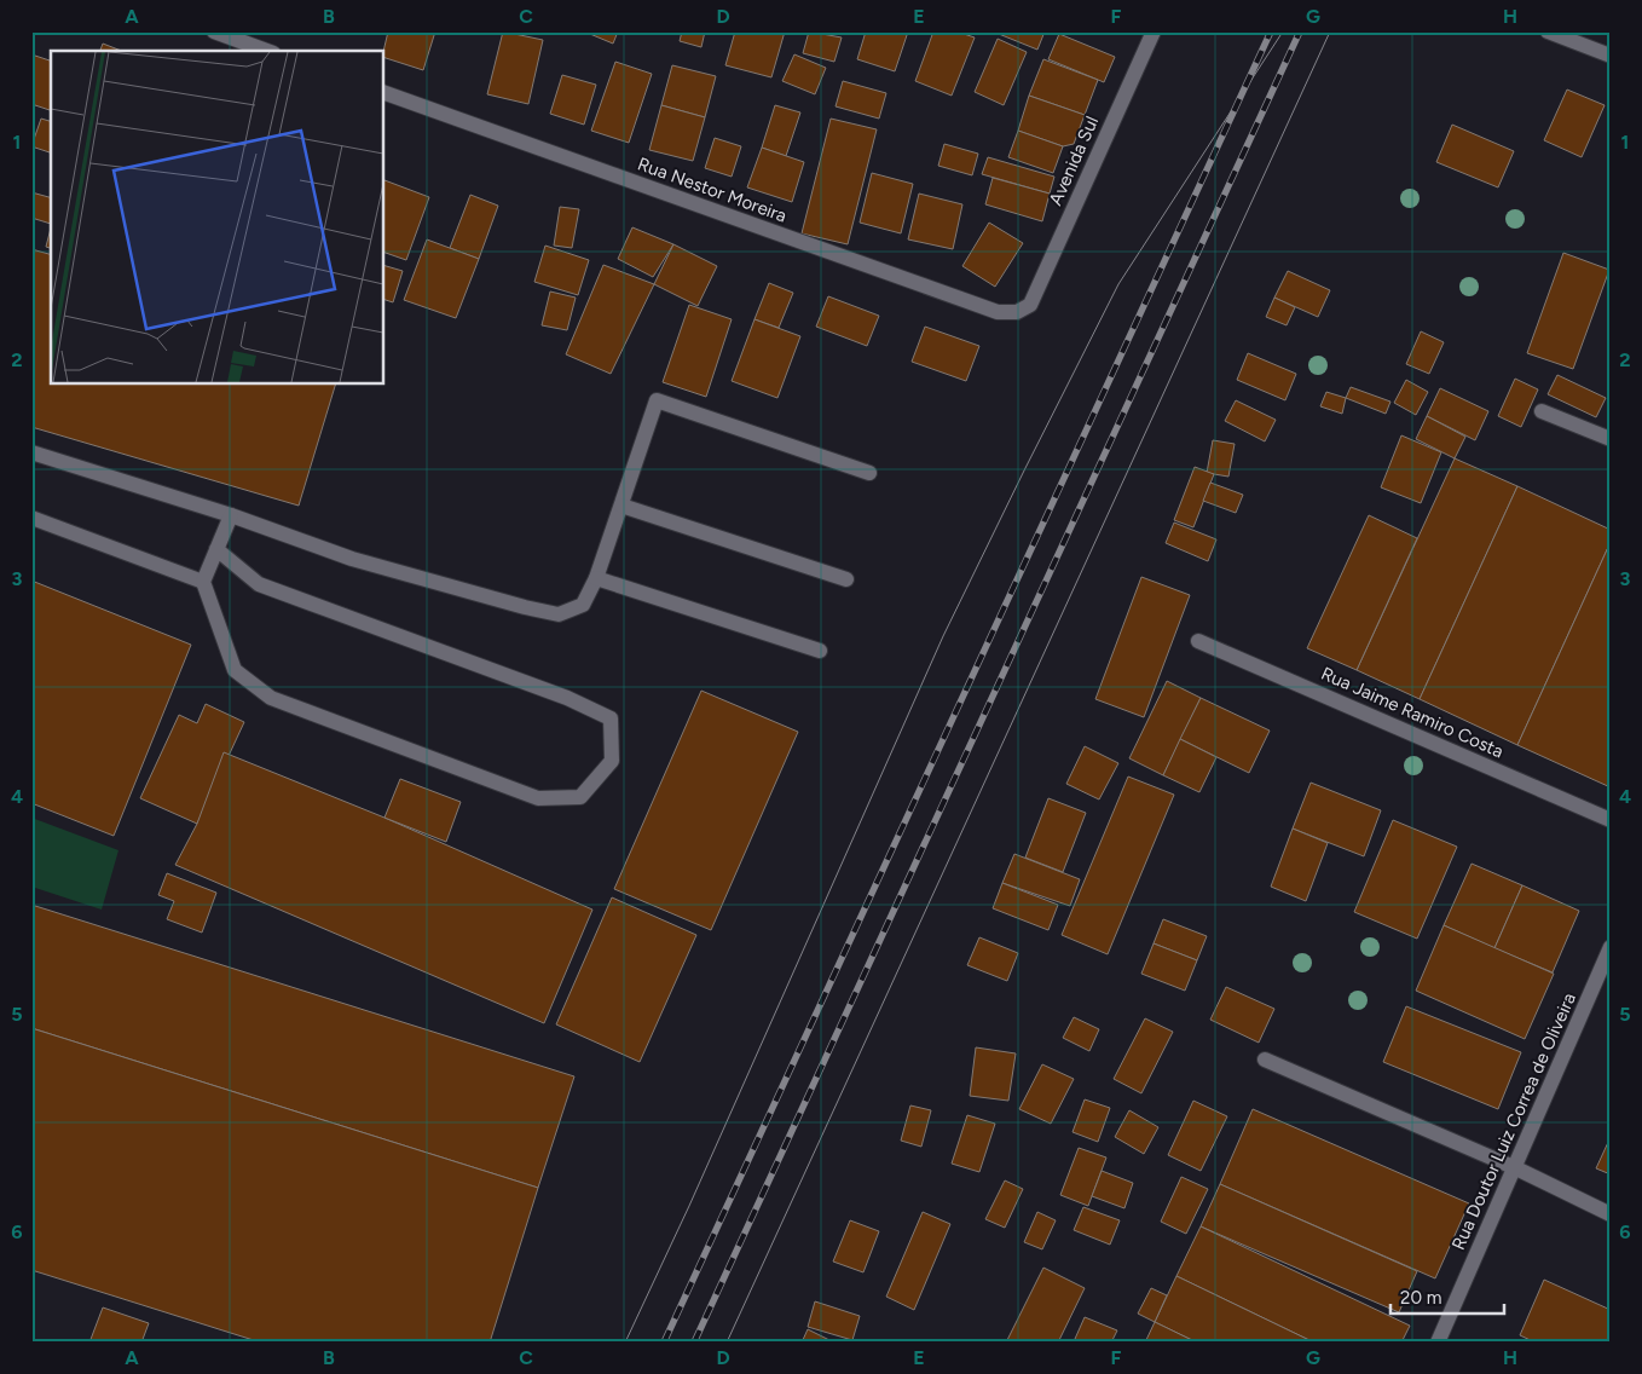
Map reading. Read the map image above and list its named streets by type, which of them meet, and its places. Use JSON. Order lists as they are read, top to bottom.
{
  "streets": {
    "street": [
      "Avenida Sul",
      "Rua Nestor Moreira",
      "Rua Jaime Ramiro Costa",
      "Rua Doutor Luiz Correa de Oliveira"
    ]
  },
  "crossings": [
    ["Avenida Sul", "Rua Nestor Moreira"]
  ],
  "scale_bar": "20 m",
  "grid": {
    "columns": [
      "A",
      "B",
      "C",
      "D",
      "E",
      "F",
      "G",
      "H"
    ],
    "rows": [
      "1",
      "2",
      "3",
      "4",
      "5",
      "6"
    ]
  }
}
